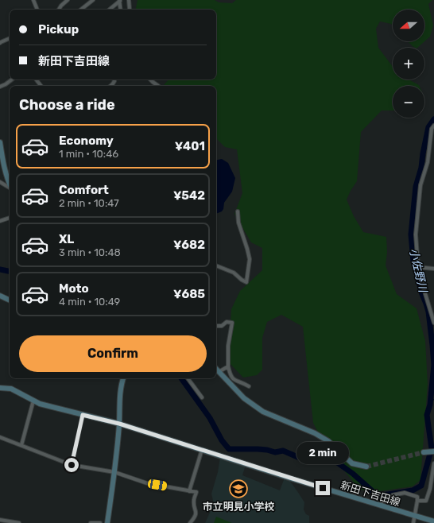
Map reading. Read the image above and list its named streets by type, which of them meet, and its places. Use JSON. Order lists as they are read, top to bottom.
{
  "streets": {
    "main road": ["新田下吉田線"]
  },
  "water": ["小佐野川"],
  "places": {
    "school or university": ["市立明見小学校"]
  },
  "north": "left",
  "page": {
    "map_buttons": ["+", "−"],
    "banner": ["Pickup", "新田下吉田線"],
    "heading": "Choose a ride",
    "list": [
      {
        "name": "Economy",
        "note": "1 min · 10:46",
        "value": "¥401"
      },
      {
        "name": "Comfort",
        "note": "2 min · 10:47",
        "value": "¥542"
      },
      {
        "name": "XL",
        "note": "3 min · 10:48",
        "value": "¥682"
      },
      {
        "name": "Moto",
        "note": "4 min · 10:49",
        "value": "¥685"
      }
    ],
    "buttons": "Confirm",
    "bubble": "2 min"
  }
}
